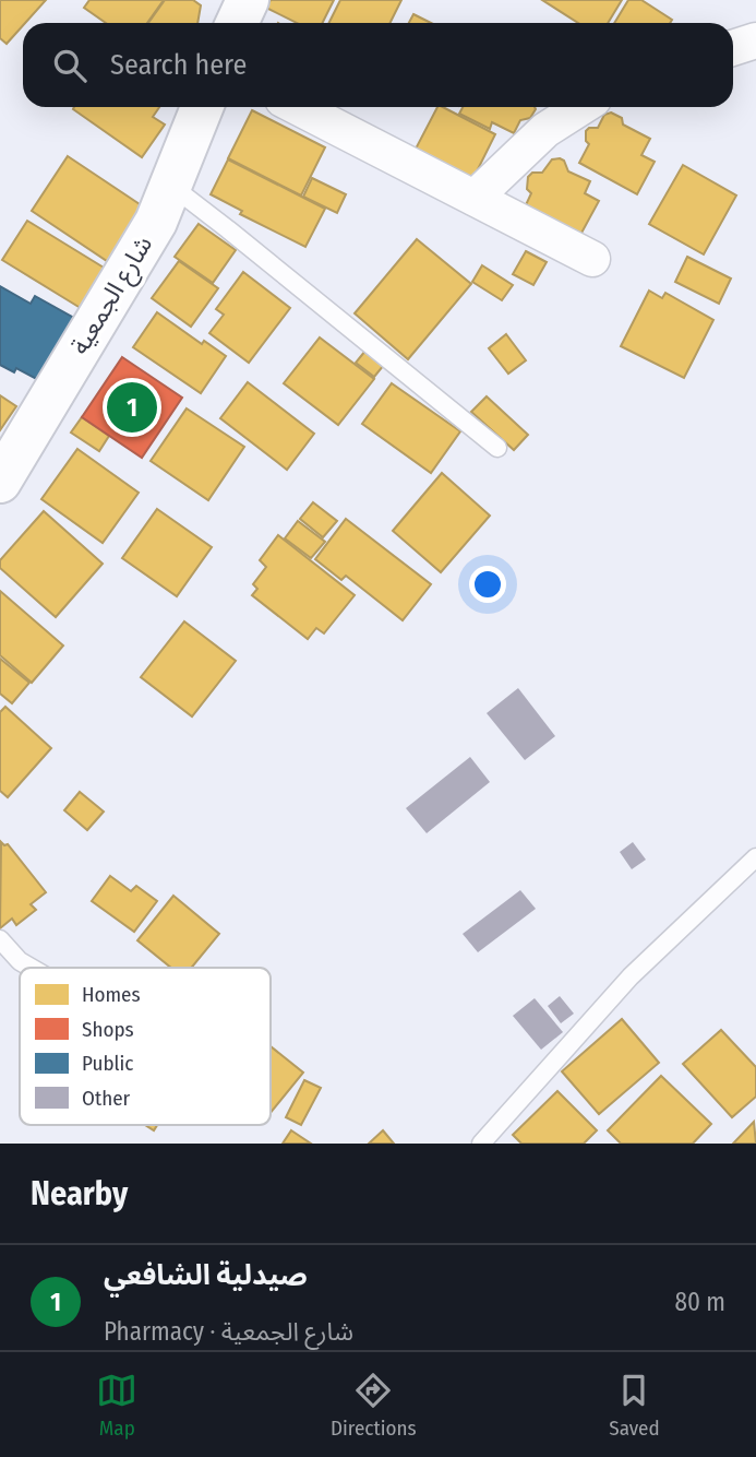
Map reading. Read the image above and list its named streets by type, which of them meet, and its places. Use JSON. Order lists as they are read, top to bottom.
{
  "streets": {
    "street": ["شارع الجمعية"]
  },
  "legend": [
    "Homes",
    "Shops",
    "Public",
    "Other"
  ],
  "page": {
    "search": "Search here",
    "pins": "1",
    "heading": "Nearby",
    "list": [
      {
        "mark": "1",
        "name": "صيدلية الشافعي",
        "note": "Pharmacy · شارع الجمعية",
        "value": "80 m"
      }
    ],
    "nav": ["Map", "Directions", "Saved"]
  }
}
